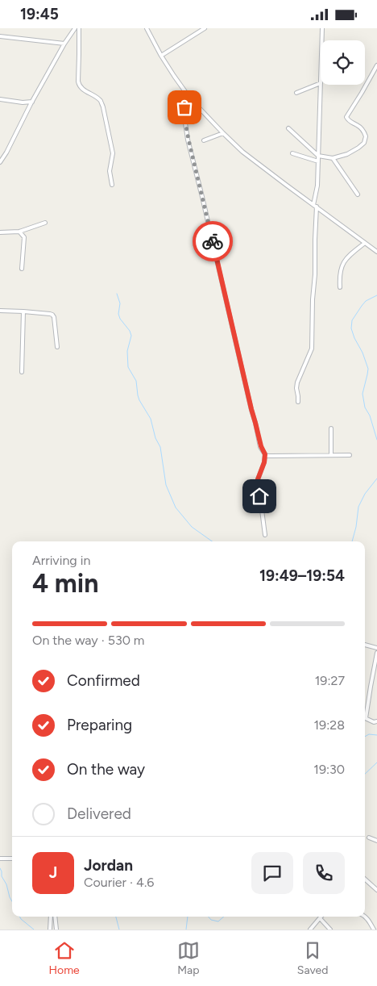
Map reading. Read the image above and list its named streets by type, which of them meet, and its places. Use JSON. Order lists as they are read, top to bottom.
{
  "page": {
    "status": "19:45",
    "heading": ["4 min", "Arriving in", "19:49–19:54"],
    "panel": ["Jordan", "Courier · 4.6"],
    "bar": "On the way · 530 m",
    "list": [
      ["Confirmed", "19:27"],
      ["Preparing", "19:28"],
      ["On the way", "19:30"],
      "Delivered"
    ],
    "round": "J",
    "tabs": ["Home", "Map", "Saved"]
  }
}
